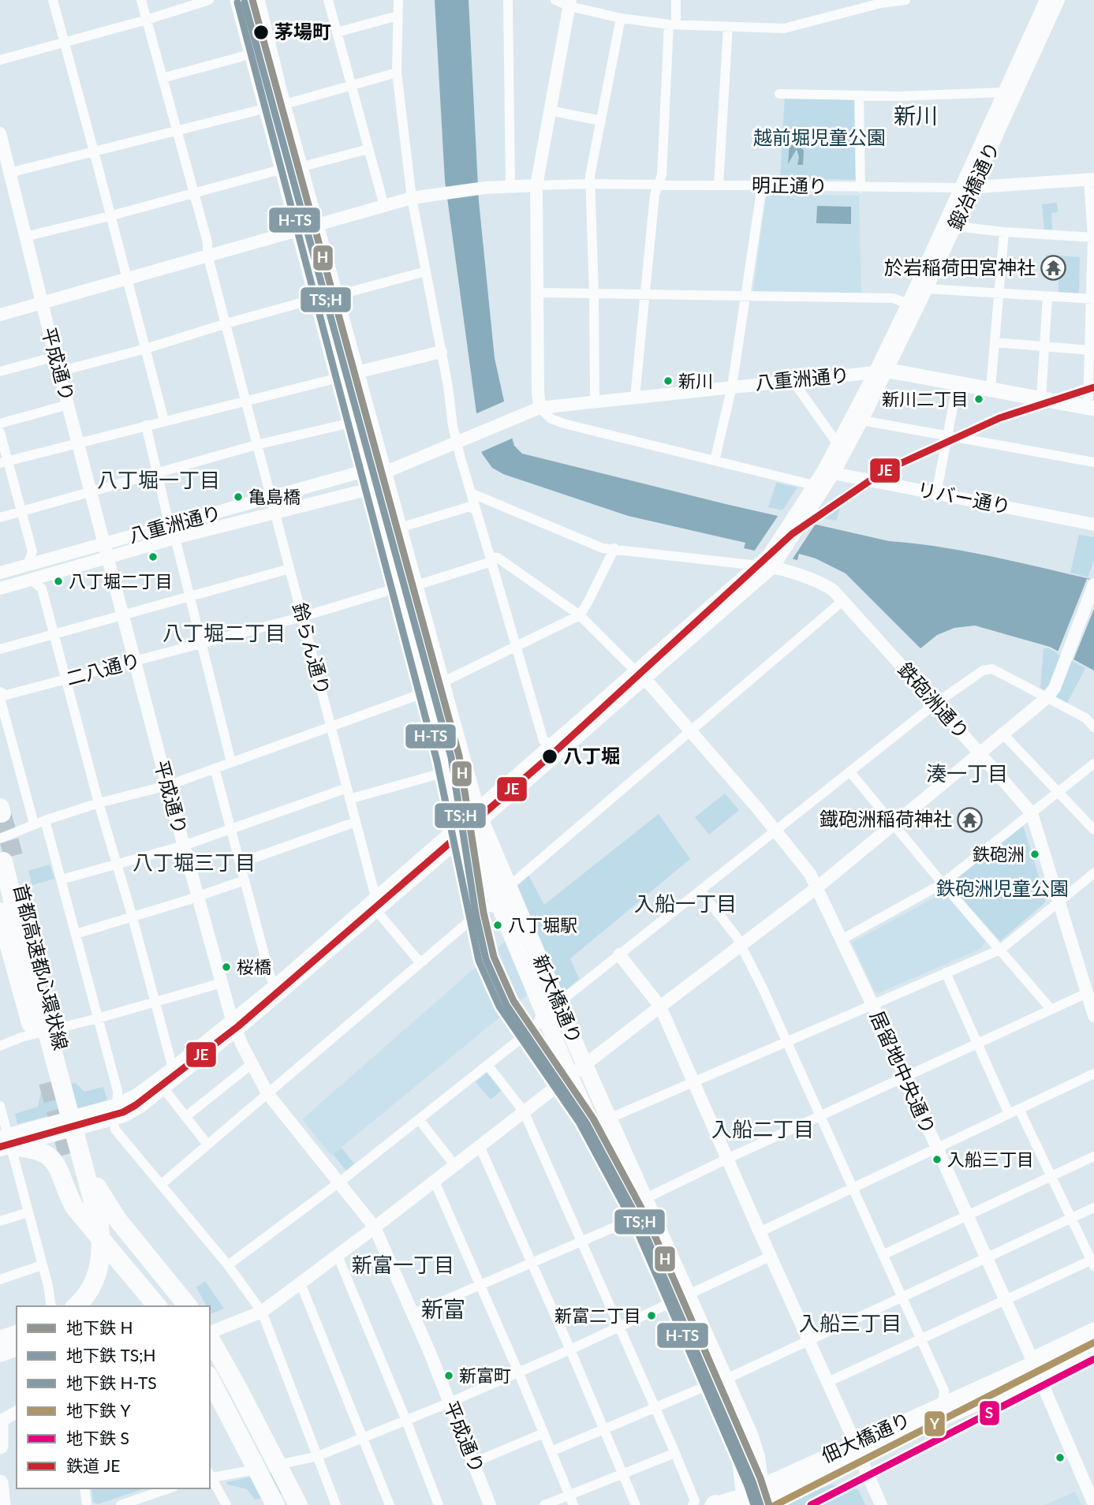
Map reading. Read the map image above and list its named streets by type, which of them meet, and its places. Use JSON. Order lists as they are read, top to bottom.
{
  "streets": {
    "highway": ["首都高速都心環状線"],
    "main road": ["八重洲通り", "新大橋通り", "佃大橋通り"],
    "street": [
      "明正通り",
      "鍛冶橋通り",
      "平成通り",
      "リバー通り",
      "鈴らん通り",
      "二八通り",
      "鉄砲洲通り",
      "居留地中央通り"
    ]
  },
  "crossings": [
    ["明正通り", "鍛冶橋通り"],
    ["明正通り", "平成通り"],
    ["明正通り", "鈴らん通り"],
    ["明正通り", "新大橋通り"],
    ["鍛冶橋通り", "八重洲通り"],
    ["鍛冶橋通り", "リバー通り"],
    ["平成通り", "八重洲通り"],
    ["平成通り", "二八通り"],
    ["八重洲通り", "鈴らん通り"],
    ["八重洲通り", "新大橋通り"],
    ["鈴らん通り", "二八通り"],
    ["二八通り", "新大橋通り"],
    ["新大橋通り", "佃大橋通り"],
    ["居留地中央通り", "佃大橋通り"]
  ],
  "districts": [
    "新川",
    "八丁堀一丁目",
    "八丁堀二丁目",
    "湊一丁目",
    "八丁堀三丁目",
    "入船一丁目",
    "入船二丁目",
    "新富一丁目",
    "新富",
    "入船三丁目"
  ],
  "parks": ["越前堀児童公園", "鉄砲洲児童公園"],
  "places": {
    "other": [
      "茅場町",
      "新川",
      "新川二丁目",
      "亀島橋",
      "八丁堀二丁目",
      "八丁堀",
      "鉄砲洲",
      "八丁堀駅",
      "桜橋",
      "入船三丁目",
      "新富二丁目",
      "新富町"
    ],
    "temple": ["於岩稲荷田宮神社", "鐡砲洲稲荷神社"]
  },
  "lines": [
    "metro line H",
    "metro line TS;H",
    "metro line H-TS",
    "rail line JE",
    "metro line Y",
    "metro line S"
  ],
  "legend": [
    "地下鉄 H",
    "地下鉄 TS;H",
    "地下鉄 H-TS",
    "地下鉄 Y",
    "地下鉄 S",
    "鉄道 JE"
  ]
}
